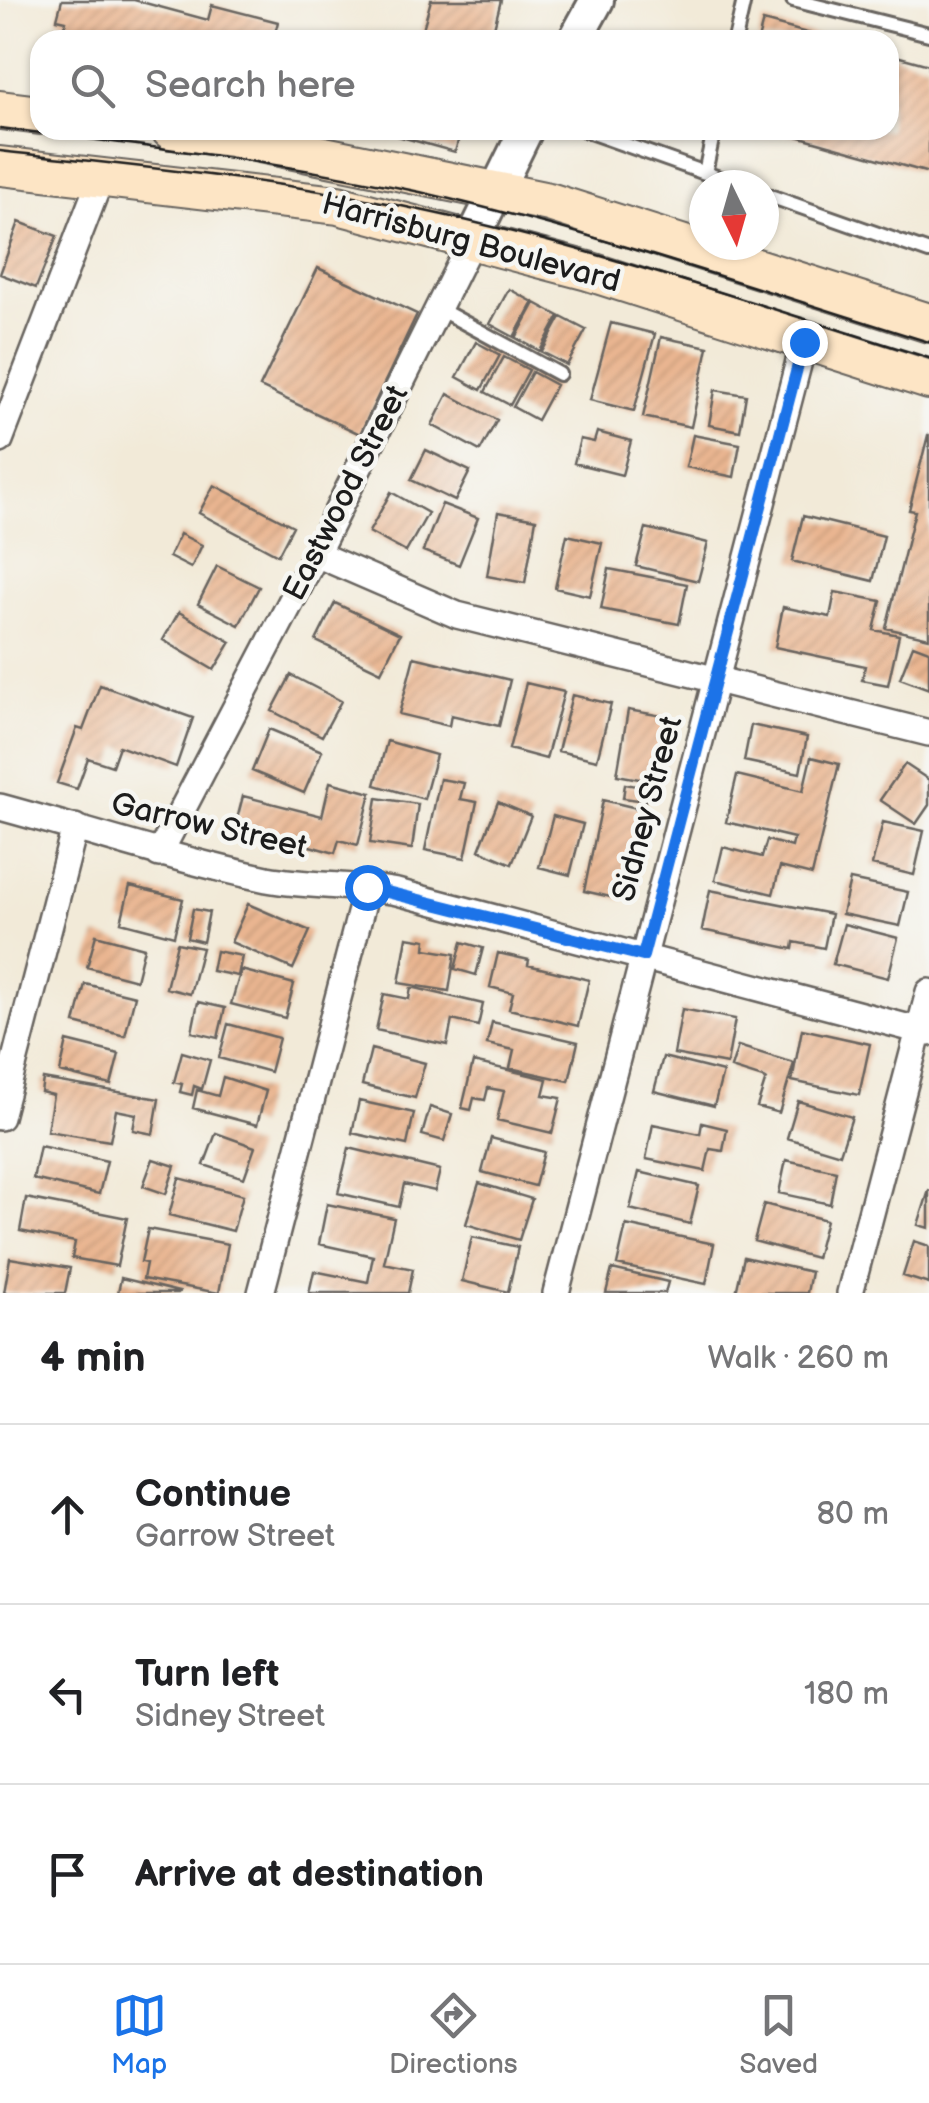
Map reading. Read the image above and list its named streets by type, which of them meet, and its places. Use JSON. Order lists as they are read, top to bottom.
{
  "streets": {
    "main road": ["Harrisburg Boulevard"],
    "street": ["Eastwood Street", "Sidney Street", "Garrow Street"]
  },
  "crossings": [
    ["Harrisburg Boulevard", "Eastwood Street"],
    ["Harrisburg Boulevard", "Sidney Street"],
    ["Eastwood Street", "Garrow Street"],
    ["Sidney Street", "Garrow Street"]
  ],
  "north": "bottom",
  "page": {
    "search": "Search here",
    "heading": ["4 min", "Walk · 260 m"],
    "list": [
      ["Continue", "Garrow Street", "80 m"],
      ["Turn left", "Sidney Street", "180 m"],
      "Arrive at destination"
    ],
    "nav": ["Map", "Directions", "Saved"]
  }
}
